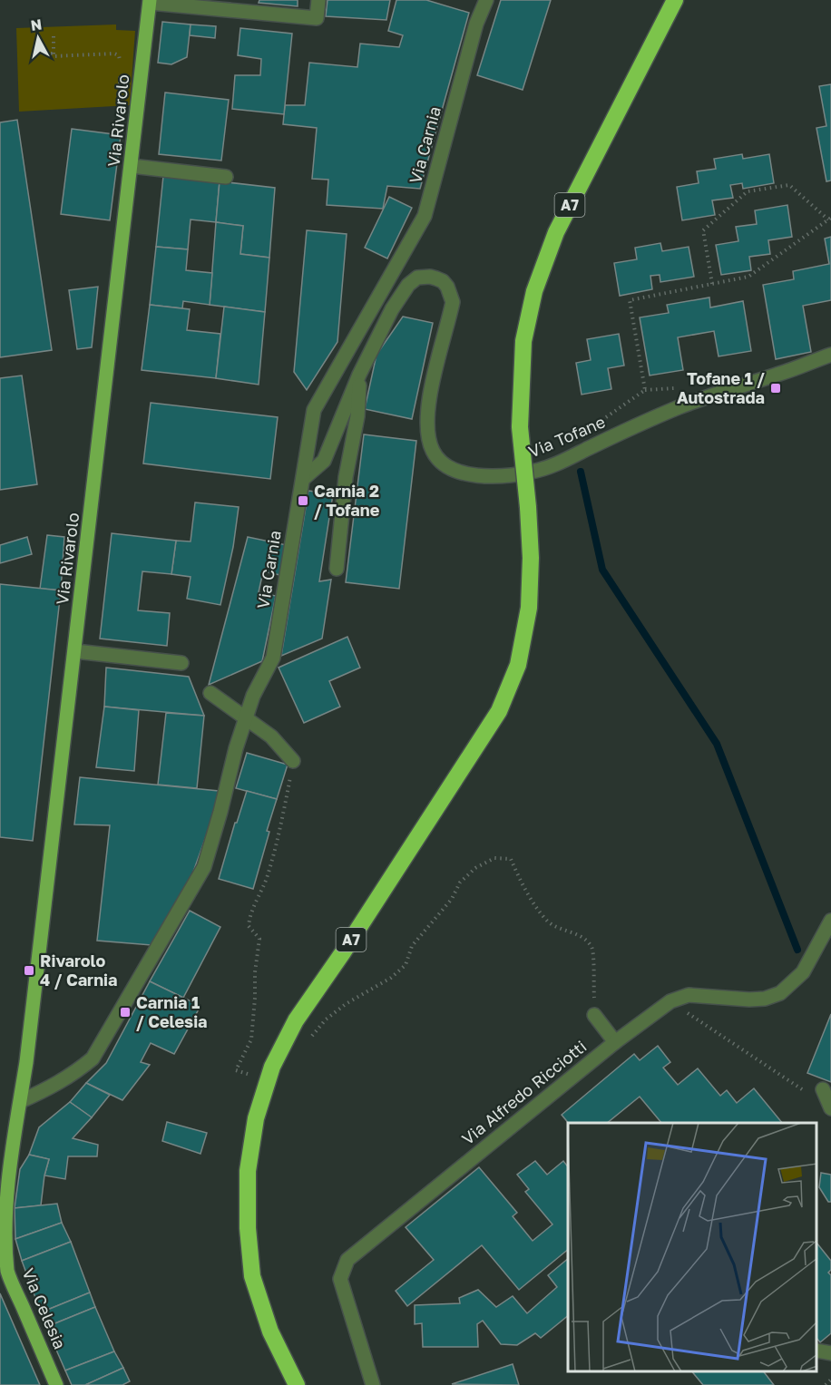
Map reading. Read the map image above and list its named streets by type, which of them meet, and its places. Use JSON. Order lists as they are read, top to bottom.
{
  "streets": {
    "highway": ["A7"],
    "main road": ["Via Rivarolo", "Via Celesia"],
    "street": ["Via Carnia", "Via Tofane", "Via Alfredo Ricciotti"]
  },
  "crossings": [
    ["Via Rivarolo", "Via Carnia"],
    ["Via Rivarolo", "Via Celesia"],
    ["Via Carnia", "Via Tofane"]
  ],
  "places": {
    "transit": [
      "Tofane 1 / Autostrada",
      "Carnia 2 / Tofane",
      "Rivarolo 4 / Carnia",
      "Carnia 1 / Celesia"
    ]
  },
  "north": "top"
}
